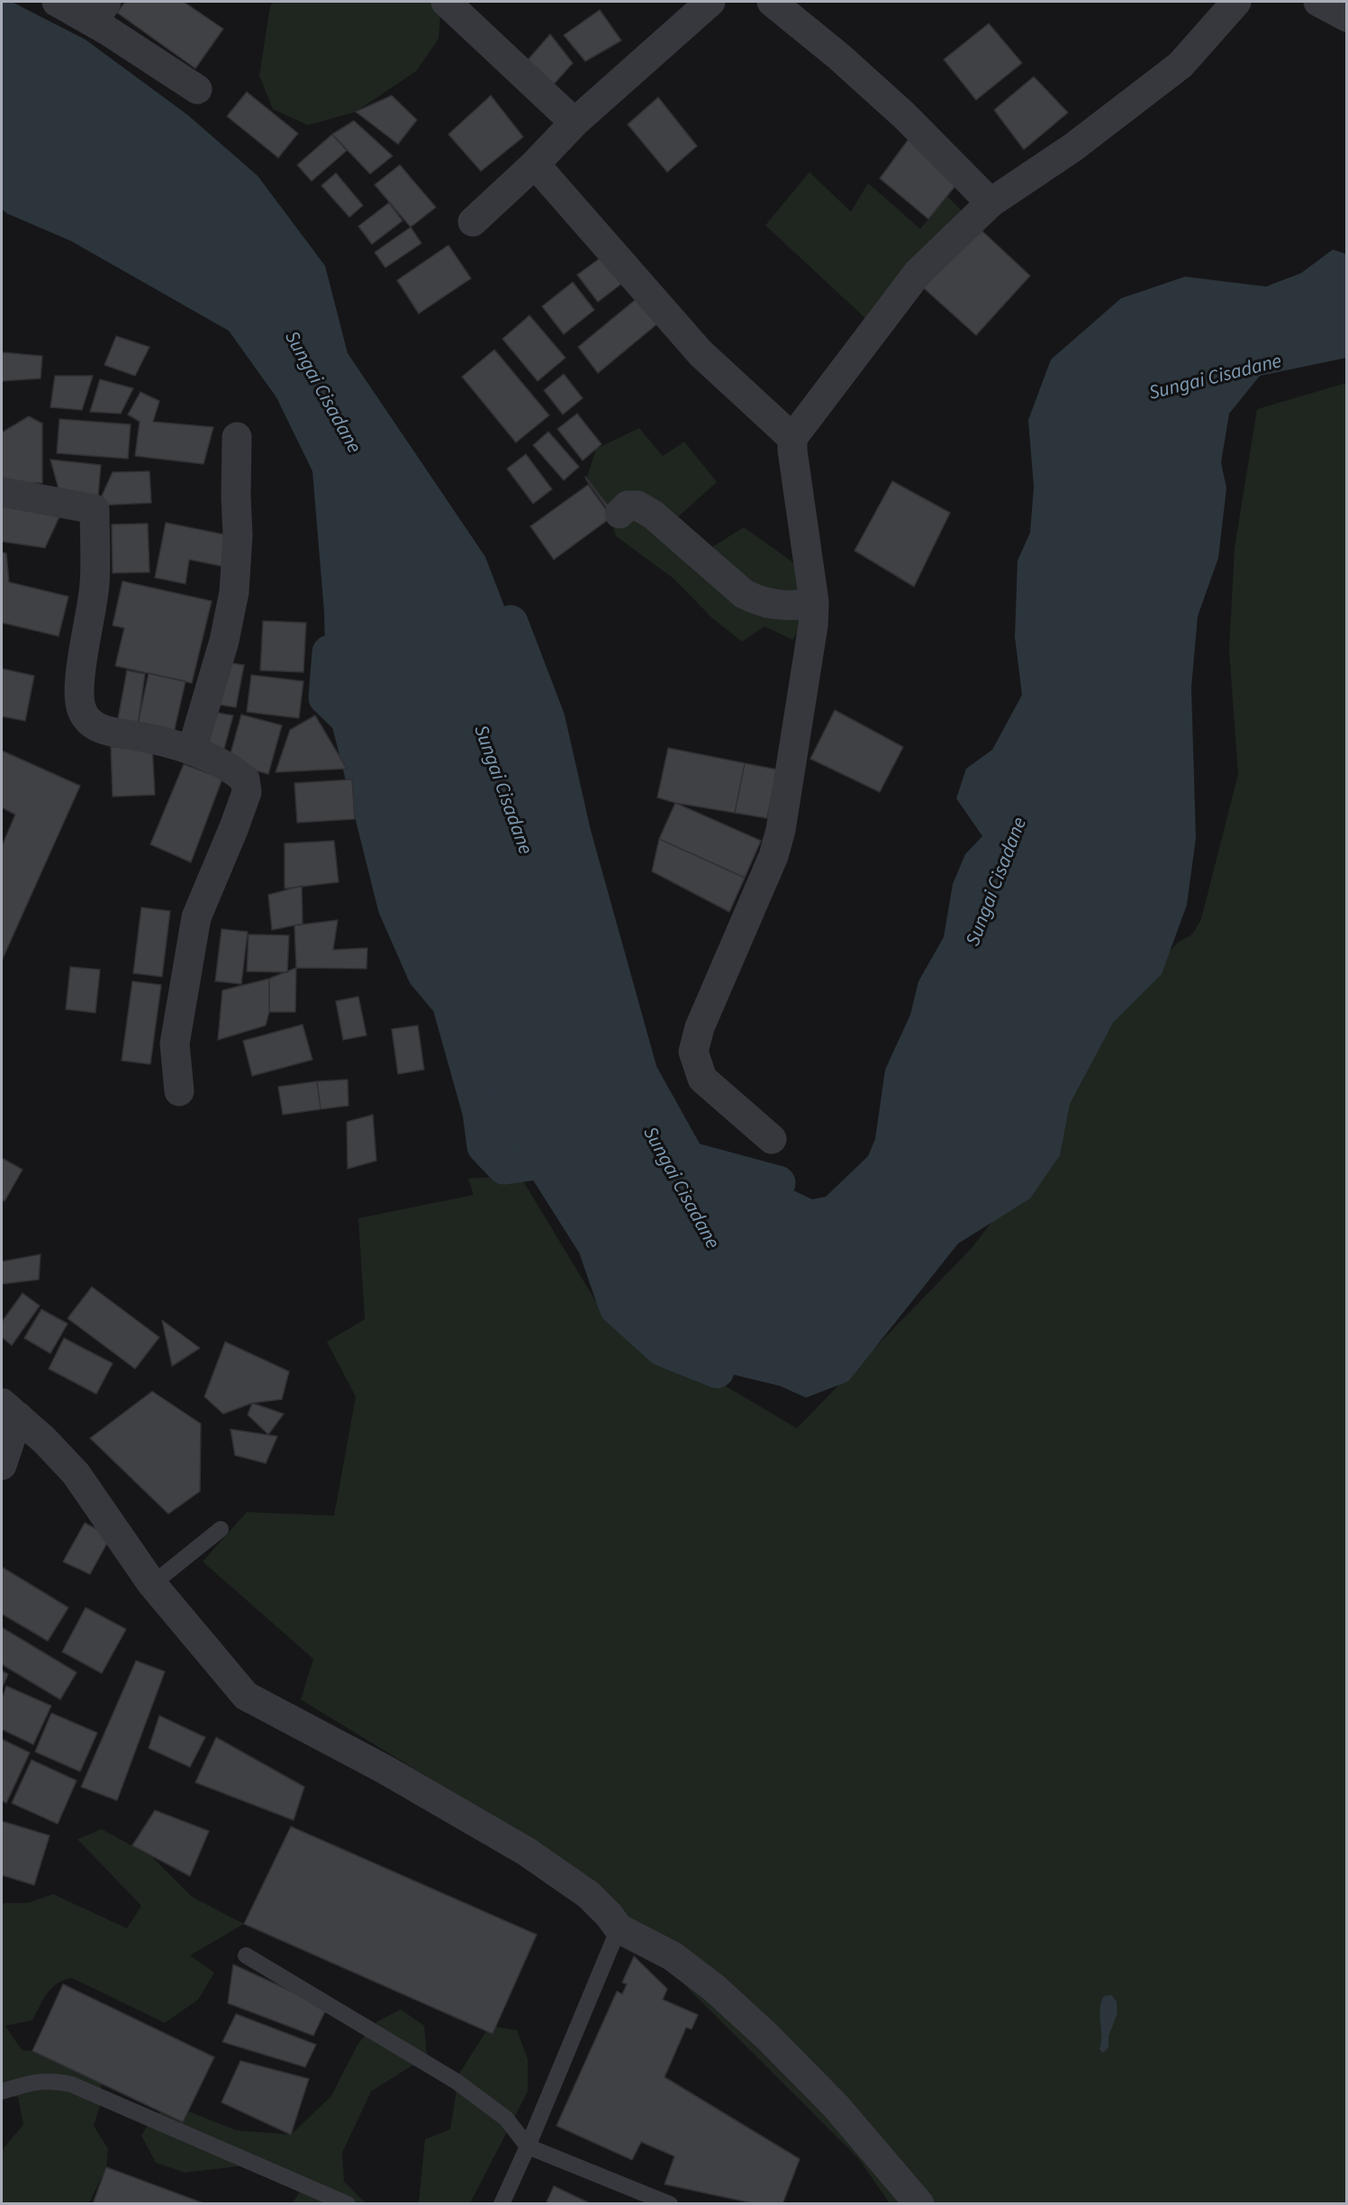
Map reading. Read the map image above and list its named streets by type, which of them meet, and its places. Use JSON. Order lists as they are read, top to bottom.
{
  "water": ["Sungai Cisadane"]
}
